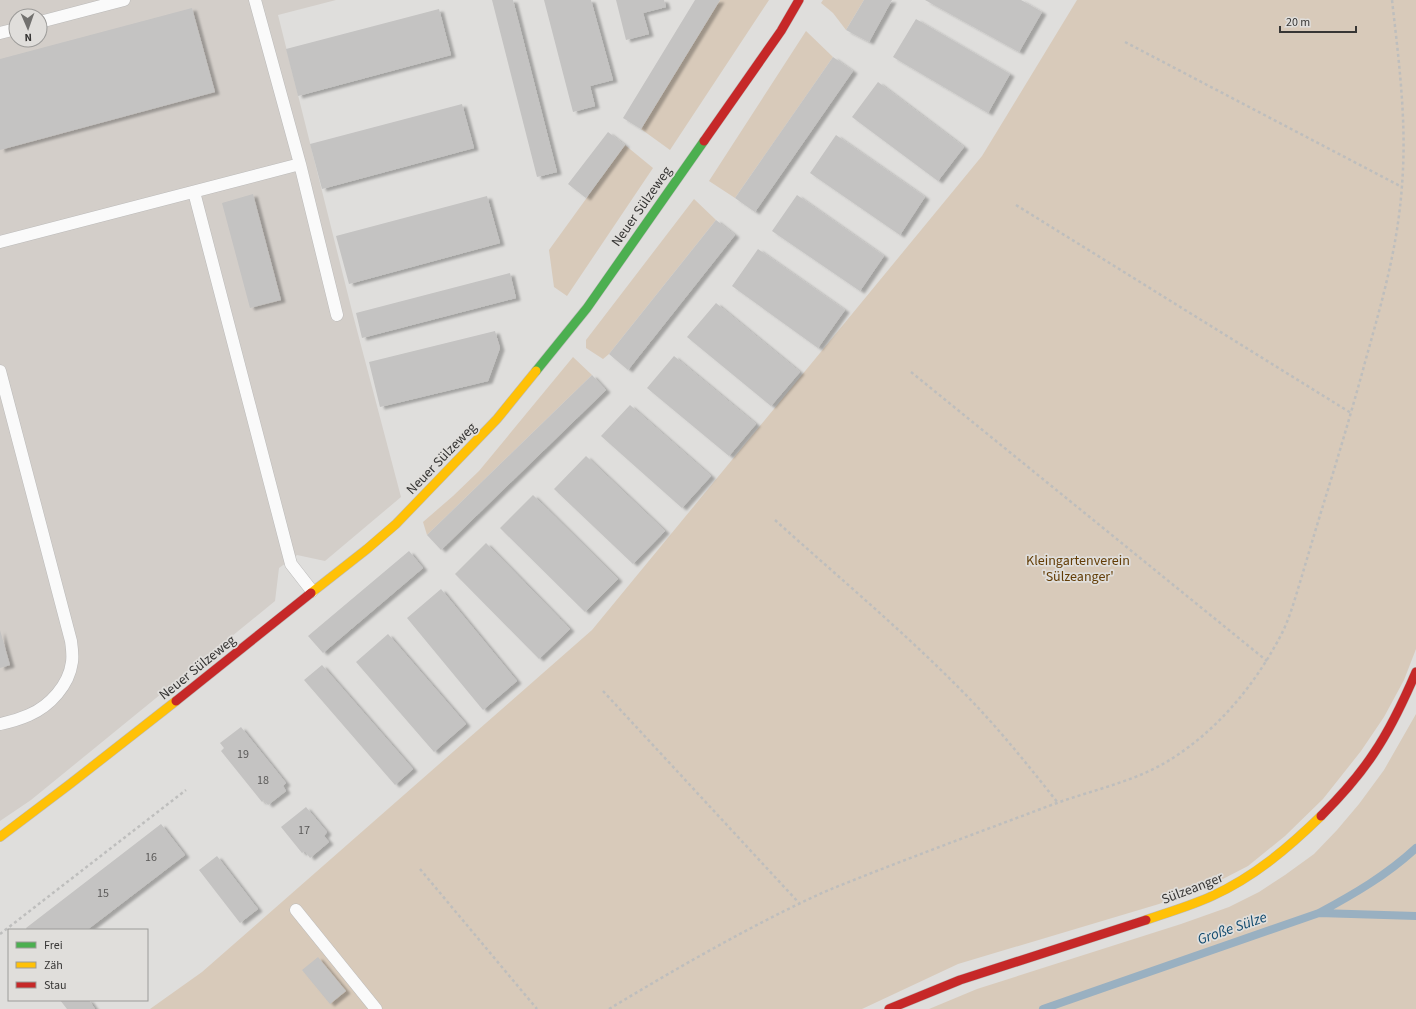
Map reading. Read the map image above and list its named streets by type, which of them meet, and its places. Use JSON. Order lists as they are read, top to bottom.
{
  "streets": {
    "street": ["Neuer Sülzeweg", "Sülzeanger"]
  },
  "water": ["Große Sülze"],
  "parks": ["Kleingartenverein 'Sülzeanger'"],
  "house_numbers": [
    "19",
    "18",
    "17",
    "16",
    "15"
  ],
  "legend": ["Frei", "Zäh", "Stau"],
  "scale_bar": "20 m",
  "north": "bottom"
}
